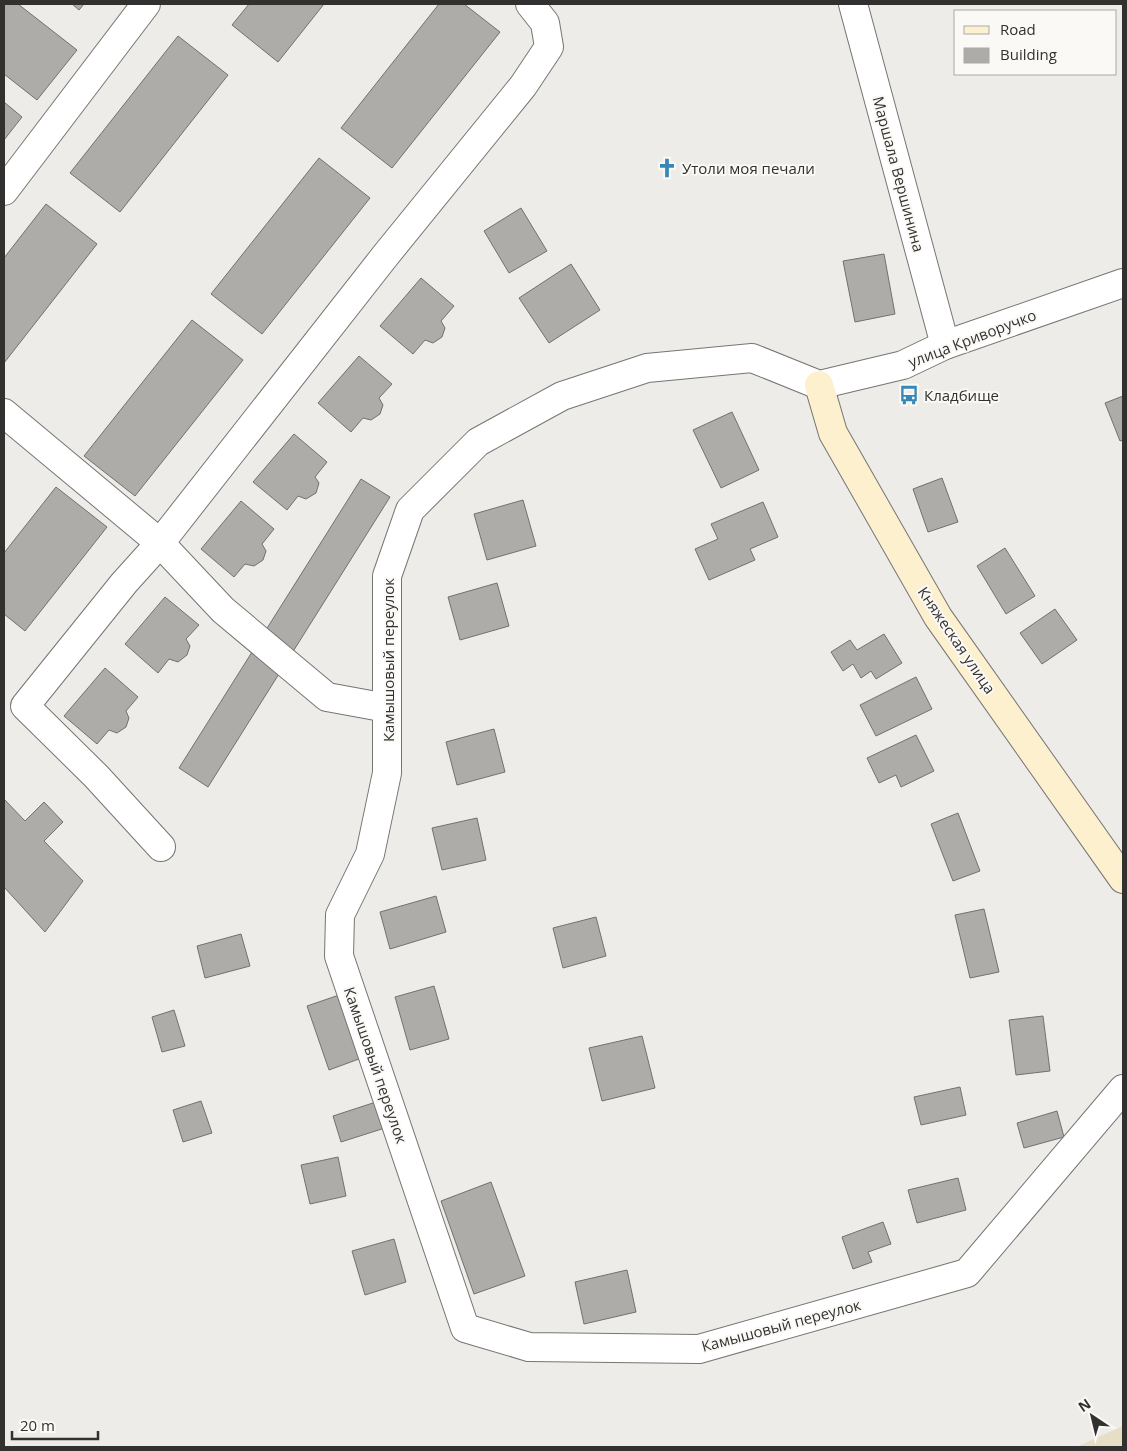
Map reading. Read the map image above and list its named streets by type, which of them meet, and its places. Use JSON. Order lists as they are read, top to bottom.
{
  "streets": {
    "street": [
      "Маршала Вершинина",
      "улица Криворучко",
      "Княжеская улица",
      "Камышовый переулок"
    ]
  },
  "crossings": [
    ["Маршала Вершинина", "улица Криворучко"],
    ["улица Криворучко", "Княжеская улица"],
    ["улица Криворучко", "Камышовый переулок"],
    ["Княжеская улица", "Камышовый переулок"]
  ],
  "places": {
    "church": ["Утоли моя печали"],
    "bus stop": ["Кладбище"]
  },
  "legend": ["Road", "Building"],
  "scale_bar": "20 m",
  "north": "top left"
}
